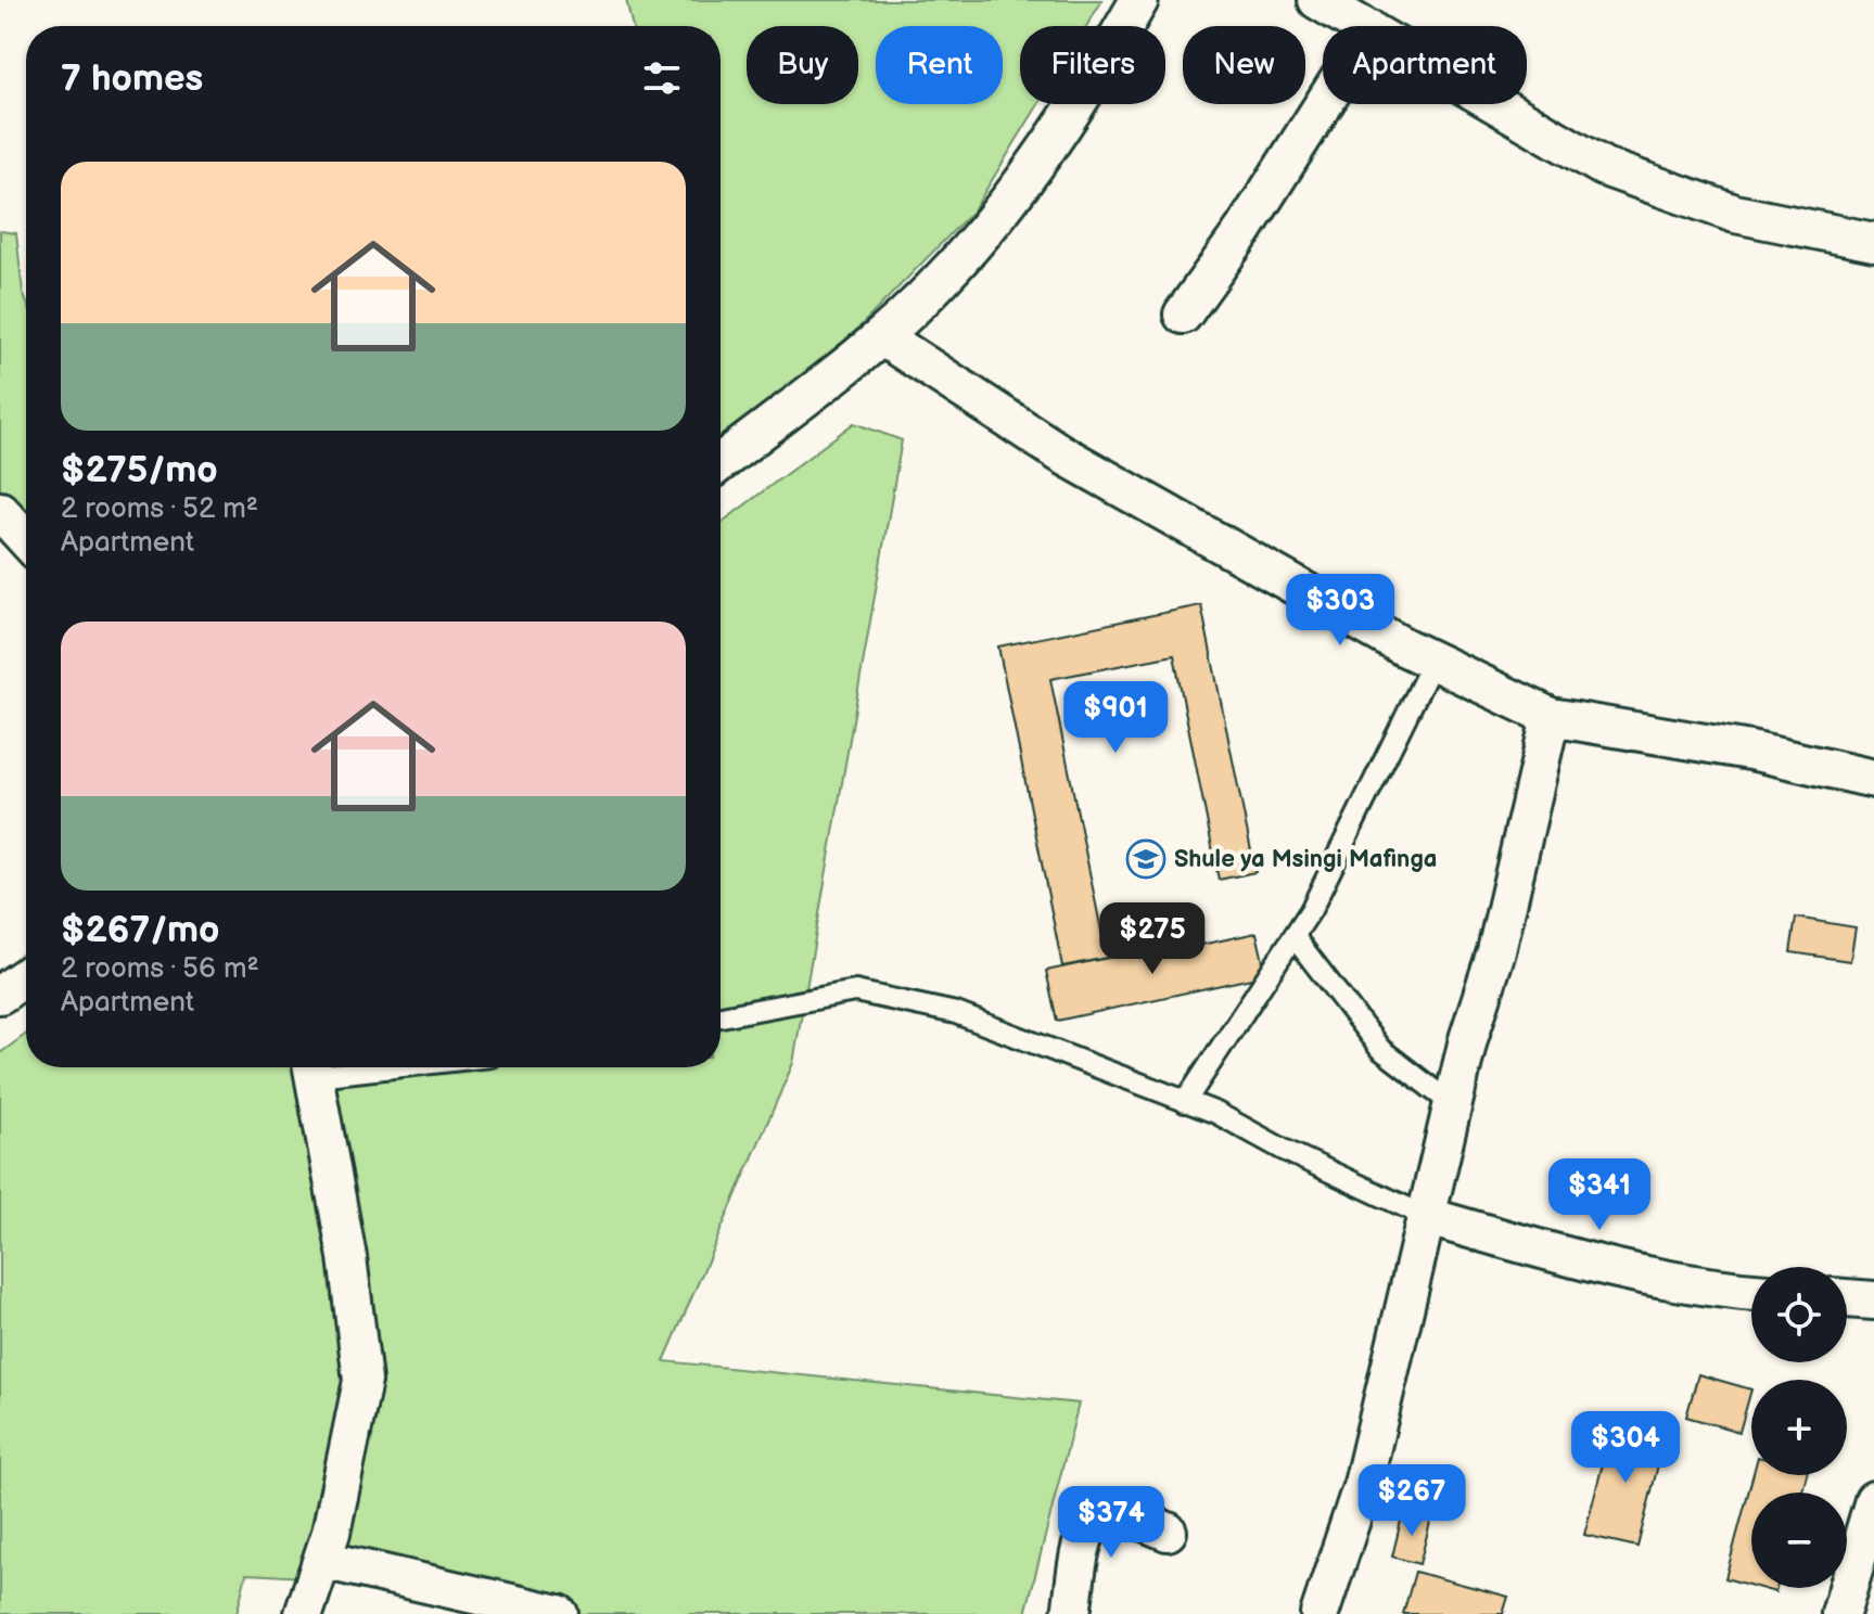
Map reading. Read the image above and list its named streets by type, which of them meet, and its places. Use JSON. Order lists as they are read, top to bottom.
{
  "places": {
    "school or university": ["Shule ya Msingi Mafinga"]
  },
  "page": {
    "chip": [
      "Buy",
      "Rent",
      "Filters",
      "New",
      "Apartment"
    ],
    "heading": "7 homes",
    "list": [
      {
        "name": "$275/mo",
        "note": "2 rooms · 52 m² · Apartment"
      },
      {
        "name": "$267/mo",
        "note": "2 rooms · 56 m² · Apartment"
      }
    ],
    "price": [
      "$303",
      "$901",
      "$275",
      "$341",
      "$304",
      "$267",
      "$374"
    ],
    "map_buttons": ["+", "−"]
  }
}
